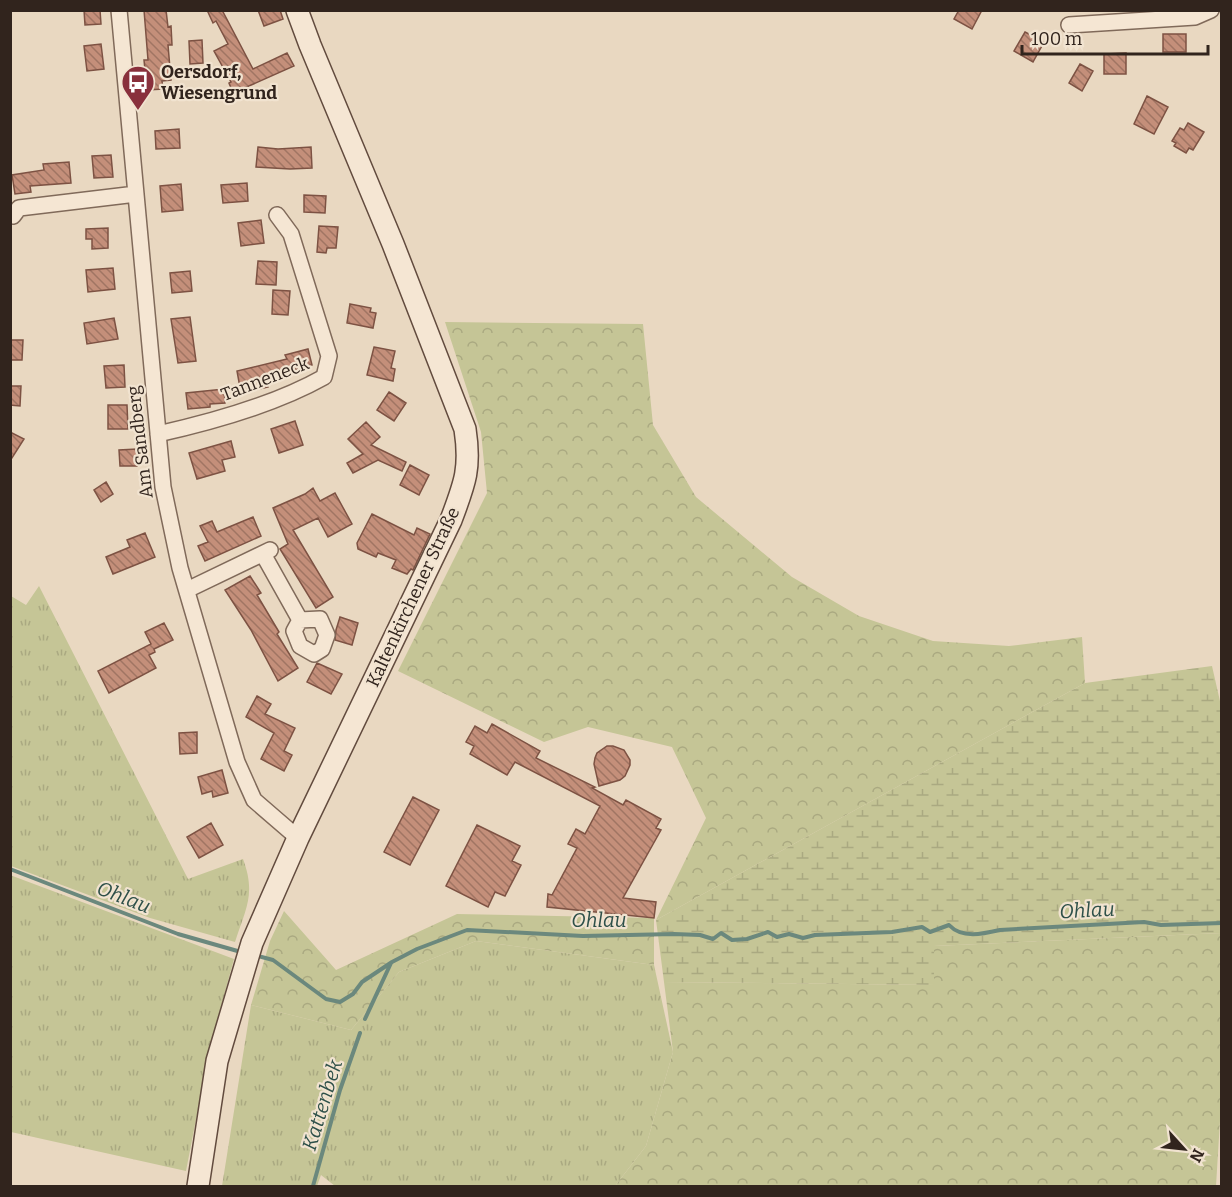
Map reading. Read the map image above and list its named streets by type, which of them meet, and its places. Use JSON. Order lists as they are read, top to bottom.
{
  "streets": {
    "main road": ["Kaltenkirchener Straße"],
    "street": ["Tanneneck", "Am Sandberg"]
  },
  "crossings": [
    ["Tanneneck", "Am Sandberg"],
    ["Am Sandberg", "Kaltenkirchener Straße"]
  ],
  "water": ["Ohlau", "Kattenbek"],
  "places": {
    "bus stop": ["Oersdorf, Wiesengrund"]
  },
  "scale_bar": "100 m",
  "north": "bottom right"
}
